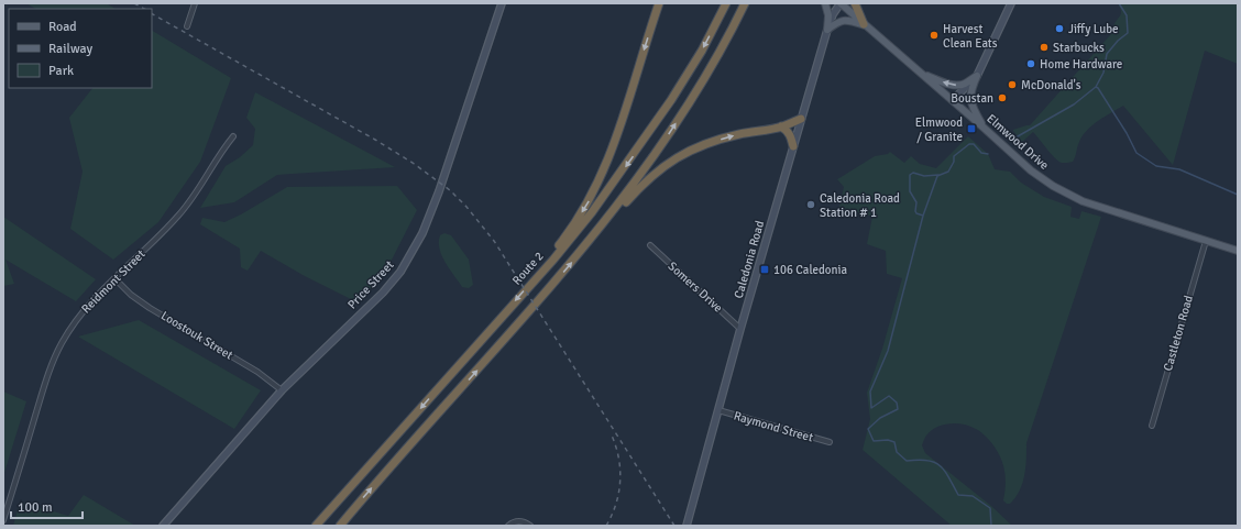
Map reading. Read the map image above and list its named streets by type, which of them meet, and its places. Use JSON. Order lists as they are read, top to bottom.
{
  "streets": {
    "highway": ["Route 2"],
    "main road": ["Elmwood Drive"],
    "street": [
      "Caledonia Road",
      "Reidmont Street",
      "Price Street",
      "Somers Drive",
      "Castleton Road",
      "Loostouk Street",
      "Raymond Street"
    ]
  },
  "crossings": [
    ["Elmwood Drive", "Caledonia Road"],
    ["Elmwood Drive", "Castleton Road"],
    ["Caledonia Road", "Somers Drive"],
    ["Caledonia Road", "Raymond Street"],
    ["Reidmont Street", "Loostouk Street"],
    ["Price Street", "Loostouk Street"]
  ],
  "places": {
    "other": [
      "Jiffy Lube",
      "Harvest Clean Eats",
      "Starbucks",
      "Home Hardware",
      "McDonald's",
      "Boustan",
      "Caledonia Road Station # 1"
    ],
    "transit": ["Elmwood / Granite", "106 Caledonia"]
  },
  "legend": ["Road", "Railway", "Park"],
  "scale_bar": "100 m"
}
